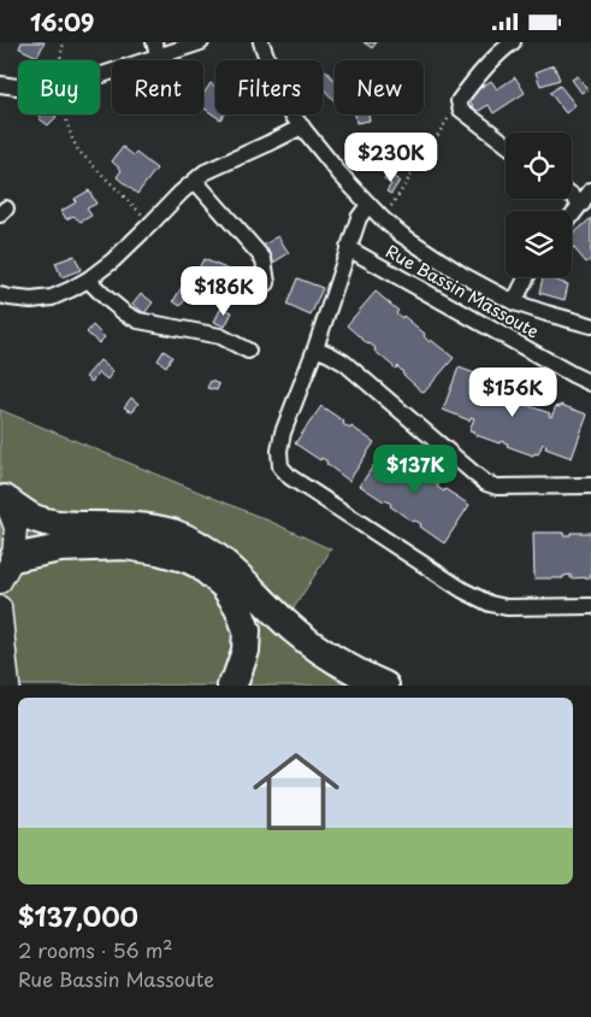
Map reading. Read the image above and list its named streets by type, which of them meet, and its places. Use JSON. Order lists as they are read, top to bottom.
{
  "streets": {
    "street": ["Rue Bassin Massoute"]
  },
  "page": {
    "status": "16:09",
    "chip": [
      "Buy",
      "Rent",
      "Filters",
      "New"
    ],
    "price": [
      "$230K",
      "$186K",
      "$156K",
      "$137K"
    ],
    "list": [
      {
        "name": "$137,000",
        "note": "2 rooms · 56 m² · Rue Bassin Massoute"
      }
    ]
  }
}
